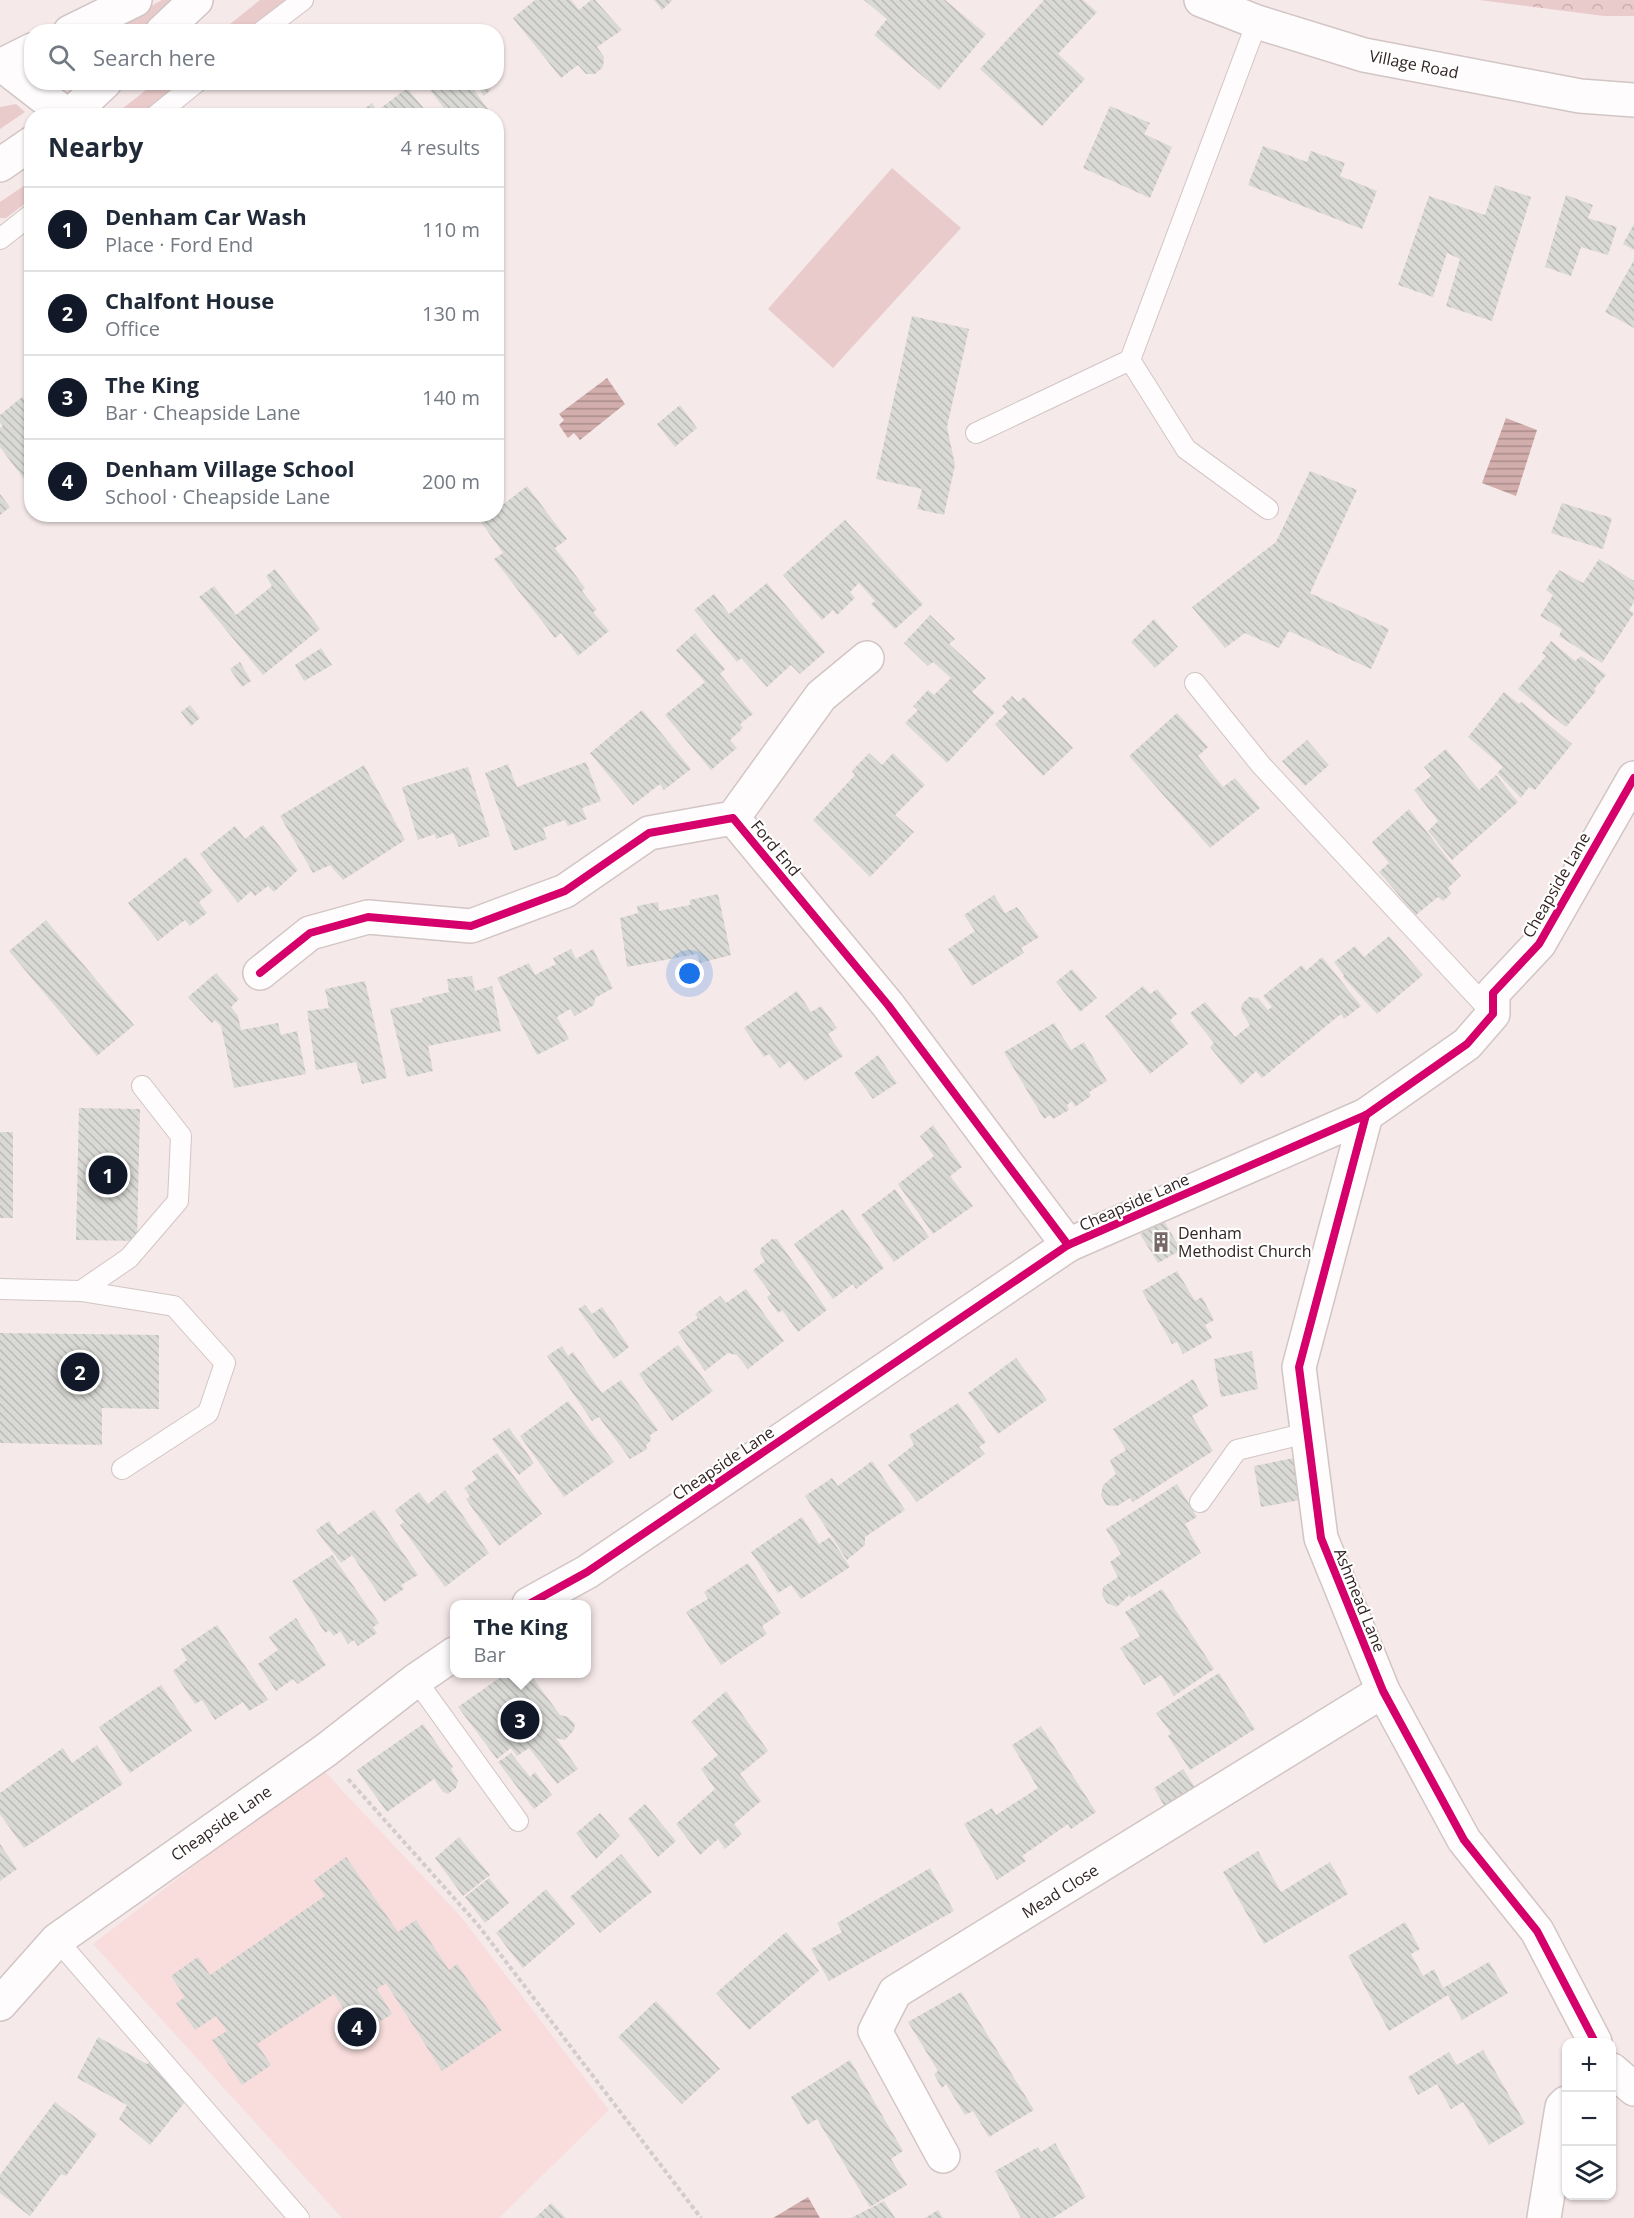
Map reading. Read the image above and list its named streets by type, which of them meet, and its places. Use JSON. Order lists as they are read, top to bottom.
{
  "streets": {
    "street": [
      "Village Road",
      "Ford End",
      "Cheapside Lane",
      "Ashmead Lane",
      "Mead Close"
    ]
  },
  "crossings": [
    ["Ford End", "Cheapside Lane"],
    ["Cheapside Lane", "Ashmead Lane"],
    ["Ashmead Lane", "Mead Close"]
  ],
  "places": {
    "building": ["Denham Methodist Church"]
  },
  "page": {
    "search": "Search here",
    "heading": ["Nearby", "4 results"],
    "list": [
      {
        "mark": "1",
        "name": "Denham Car Wash",
        "note": "Place · Ford End",
        "value": "110 m"
      },
      {
        "mark": "2",
        "name": "Chalfont House",
        "note": "Office",
        "value": "130 m"
      },
      {
        "mark": "3",
        "name": "The King",
        "note": "Bar · Cheapside Lane",
        "value": "140 m"
      },
      {
        "mark": "4",
        "name": "Denham Village School",
        "note": "School · Cheapside Lane",
        "value": "200 m"
      }
    ],
    "pins": [
      "1",
      "2",
      "3",
      "4"
    ],
    "popup": ["The King", "Bar"],
    "map_buttons": ["+", "−"]
  }
}
